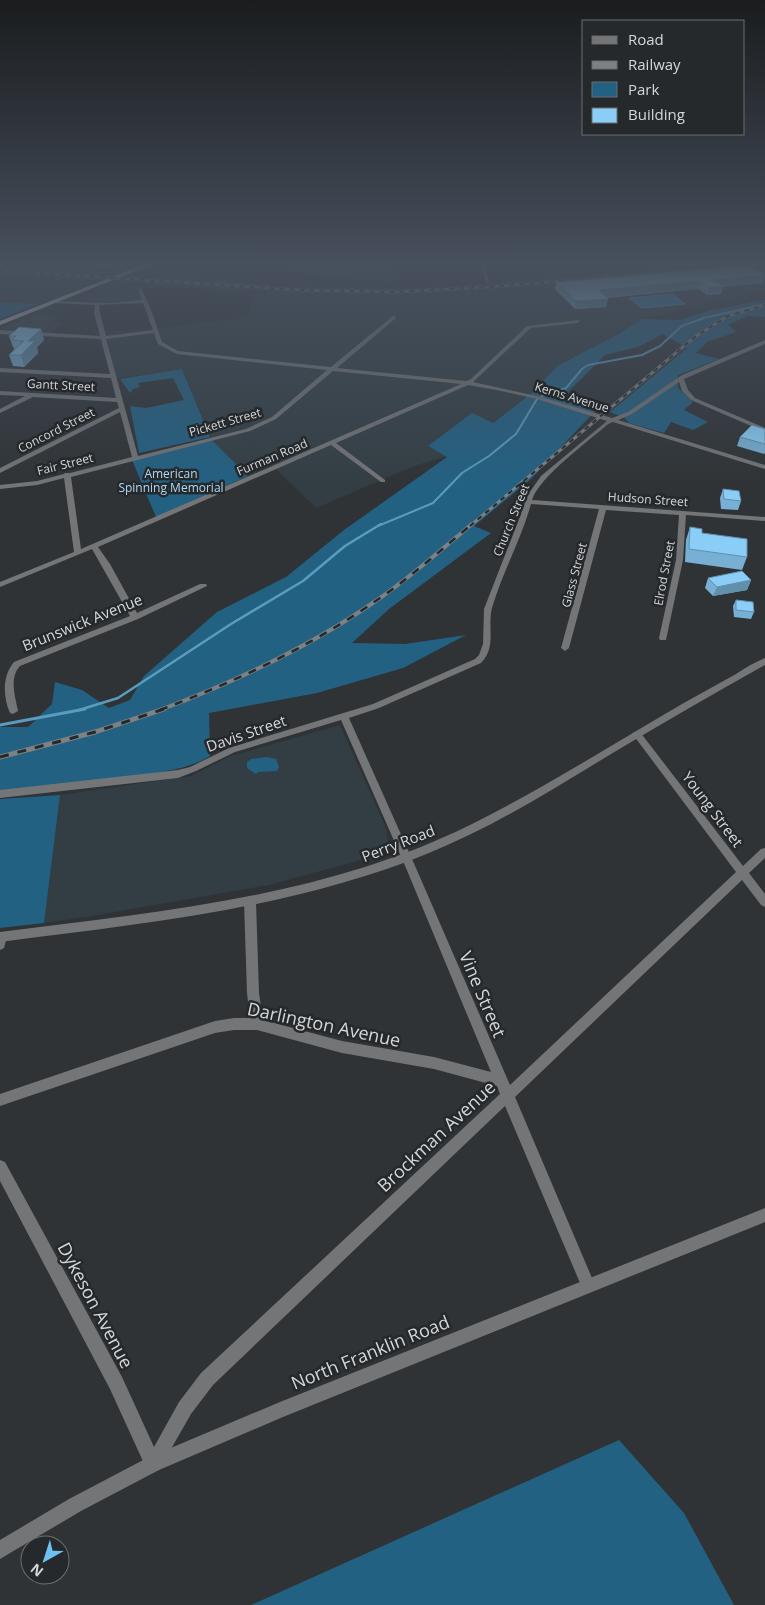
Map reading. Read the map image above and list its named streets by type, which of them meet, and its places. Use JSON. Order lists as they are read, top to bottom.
{
  "streets": {
    "street": [
      "Gantt Street",
      "Kerns Avenue",
      "Pickett Street",
      "Concord Street",
      "Furman Road",
      "Fair Street",
      "Hudson Street",
      "Church Street",
      "Elrod Street",
      "Glass Street",
      "Brunswick Avenue",
      "Davis Street",
      "Young Street",
      "Perry Road",
      "Vine Street",
      "Darlington Avenue",
      "Brockman Avenue",
      "Dykeson Avenue",
      "North Franklin Road"
    ]
  },
  "crossings": [
    ["Kerns Avenue", "Pickett Street"],
    ["Kerns Avenue", "Furman Road"],
    ["Kerns Avenue", "Church Street"],
    ["Pickett Street", "Fair Street"],
    ["Hudson Street", "Church Street"],
    ["Hudson Street", "Elrod Street"],
    ["Hudson Street", "Glass Street"],
    ["Church Street", "Davis Street"],
    ["Davis Street", "Vine Street"],
    ["Young Street", "Perry Road"],
    ["Young Street", "Brockman Avenue"],
    ["Perry Road", "Vine Street"],
    ["Vine Street", "Darlington Avenue"],
    ["Vine Street", "Brockman Avenue"],
    ["Vine Street", "North Franklin Road"],
    ["Brockman Avenue", "Dykeson Avenue"],
    ["Brockman Avenue", "North Franklin Road"],
    ["Dykeson Avenue", "North Franklin Road"]
  ],
  "parks": ["American Spinning Memorial"],
  "legend": [
    "Road",
    "Railway",
    "Park",
    "Building"
  ],
  "north": "bottom left"
}
